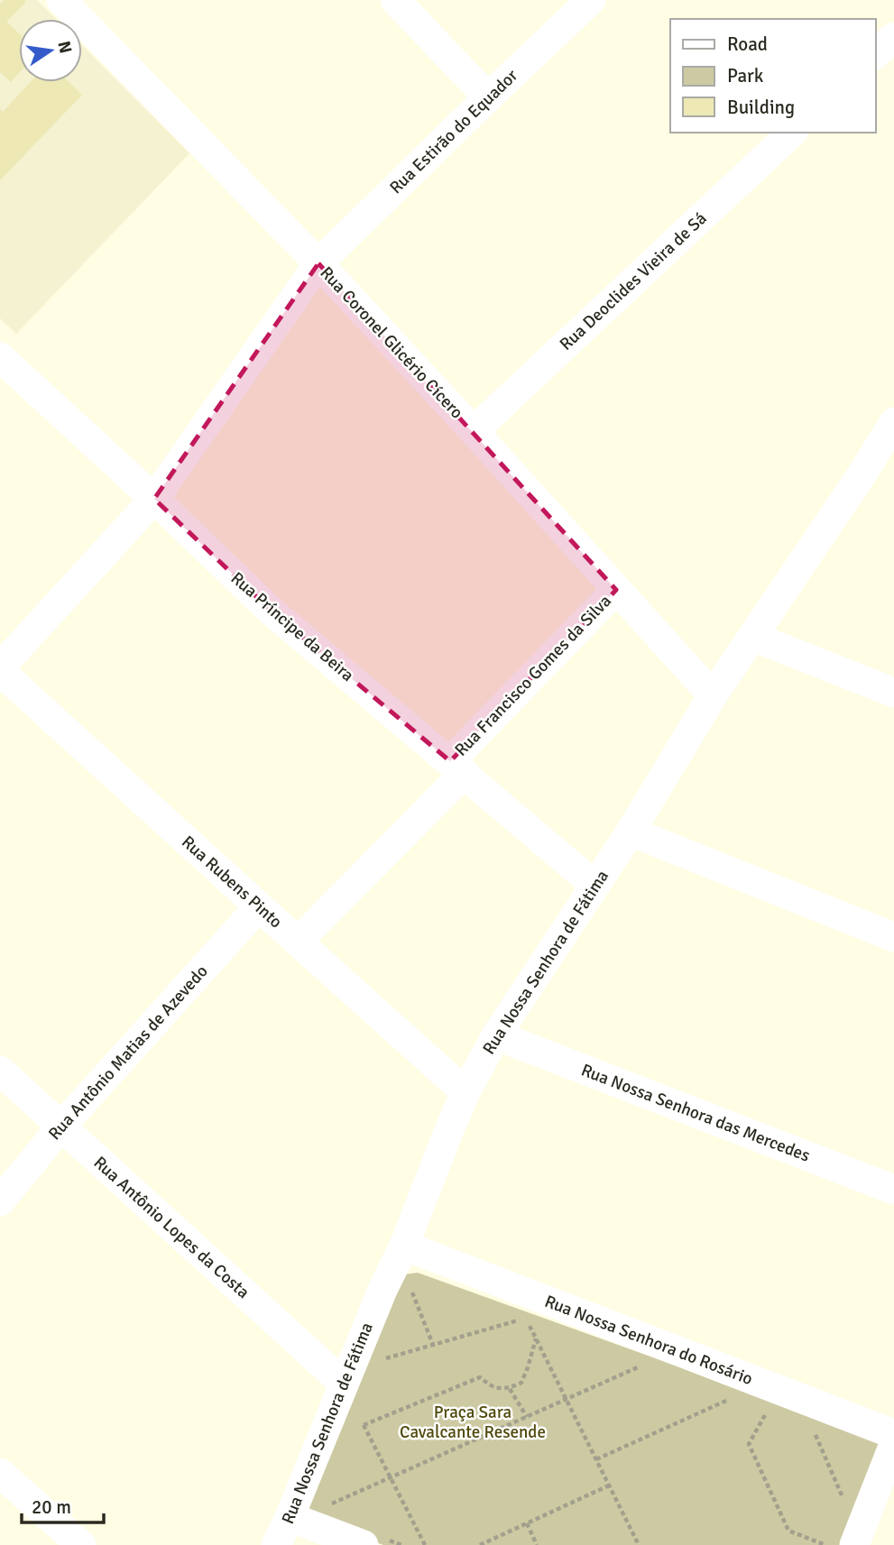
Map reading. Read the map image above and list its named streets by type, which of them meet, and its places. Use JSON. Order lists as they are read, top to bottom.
{
  "streets": {
    "street": [
      "Rua Estirão do Equador",
      "Rua Deoclides Vieira de Sá",
      "Rua Coronel Glicério Cícero",
      "Rua Príncipe da Beira",
      "Rua Francisco Gomes da Silva",
      "Rua Rubens Pinto",
      "Rua Nossa Senhora de Fátima",
      "Rua Antônio Matias de Azevedo",
      "Rua Nossa Senhora das Mercedes",
      "Rua Antônio Lopes da Costa",
      "Rua Nossa Senhora do Rosário"
    ]
  },
  "crossings": [
    ["Rua Estirão do Equador", "Rua Coronel Glicério Cícero"],
    ["Rua Estirão do Equador", "Rua Príncipe da Beira"],
    ["Rua Estirão do Equador", "Rua Rubens Pinto"],
    ["Rua Deoclides Vieira de Sá", "Rua Coronel Glicério Cícero"],
    ["Rua Coronel Glicério Cícero", "Rua Francisco Gomes da Silva"],
    ["Rua Coronel Glicério Cícero", "Rua Nossa Senhora de Fátima"],
    ["Rua Príncipe da Beira", "Rua Francisco Gomes da Silva"],
    ["Rua Príncipe da Beira", "Rua Nossa Senhora de Fátima"],
    ["Rua Francisco Gomes da Silva", "Rua Rubens Pinto"],
    ["Rua Rubens Pinto", "Rua Nossa Senhora de Fátima"],
    ["Rua Rubens Pinto", "Rua Antônio Matias de Azevedo"],
    ["Rua Nossa Senhora de Fátima", "Rua Nossa Senhora das Mercedes"],
    ["Rua Nossa Senhora de Fátima", "Rua Antônio Lopes da Costa"],
    ["Rua Nossa Senhora de Fátima", "Rua Nossa Senhora do Rosário"],
    ["Rua Antônio Matias de Azevedo", "Rua Antônio Lopes da Costa"]
  ],
  "parks": ["Praça Sara Cavalcante Resende"],
  "legend": ["Road", "Park", "Building"],
  "scale_bar": "20 m",
  "north": "right"
}
